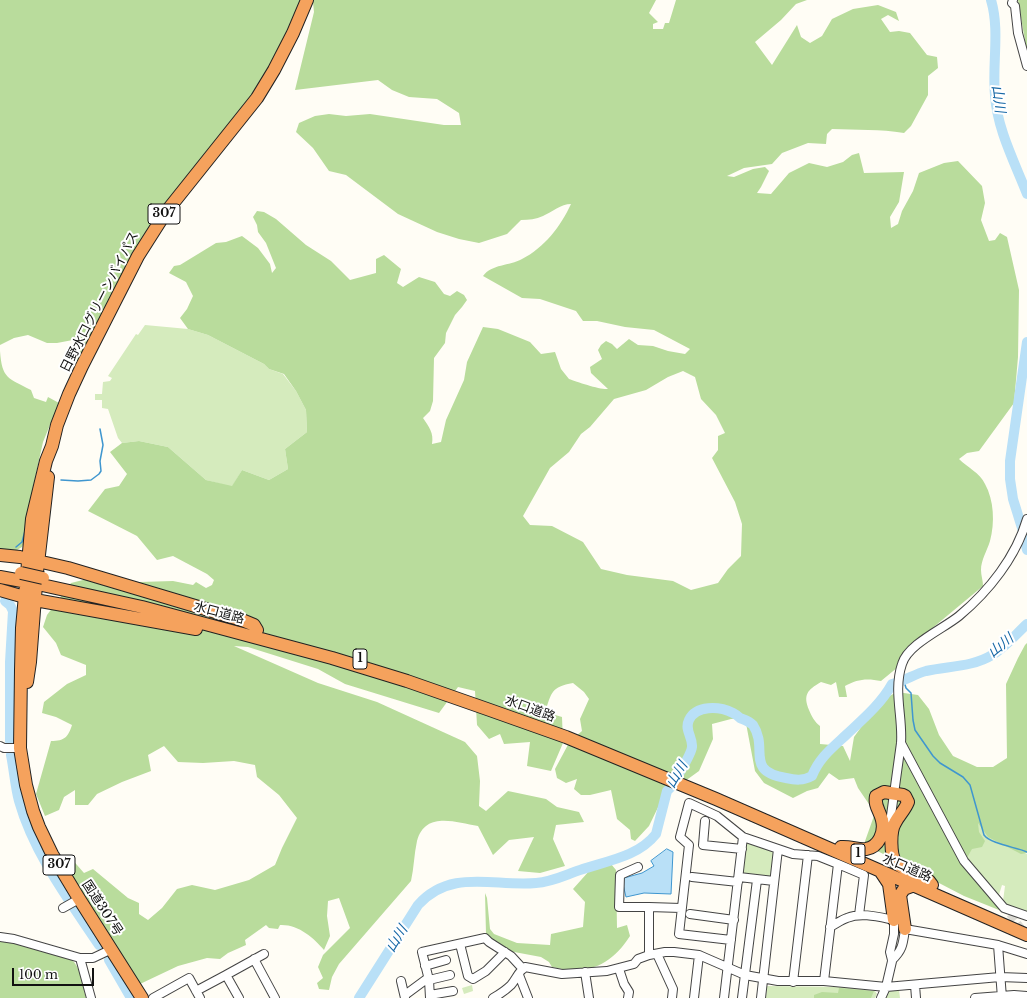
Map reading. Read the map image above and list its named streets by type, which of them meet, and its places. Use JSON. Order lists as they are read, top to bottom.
{
  "streets": {
    "highway": [
      "307",
      "日野水口グリーンバイパス",
      "水口道路",
      "1",
      "国道307号"
    ]
  },
  "crossings": [
    ["日野水口グリーンバイパス", "1"],
    ["日野水口グリーンバイパス", "国道307号"],
    ["水口道路", "1"],
    ["1", "国道307号"]
  ],
  "water": ["山川"],
  "scale_bar": "100 m"
}
